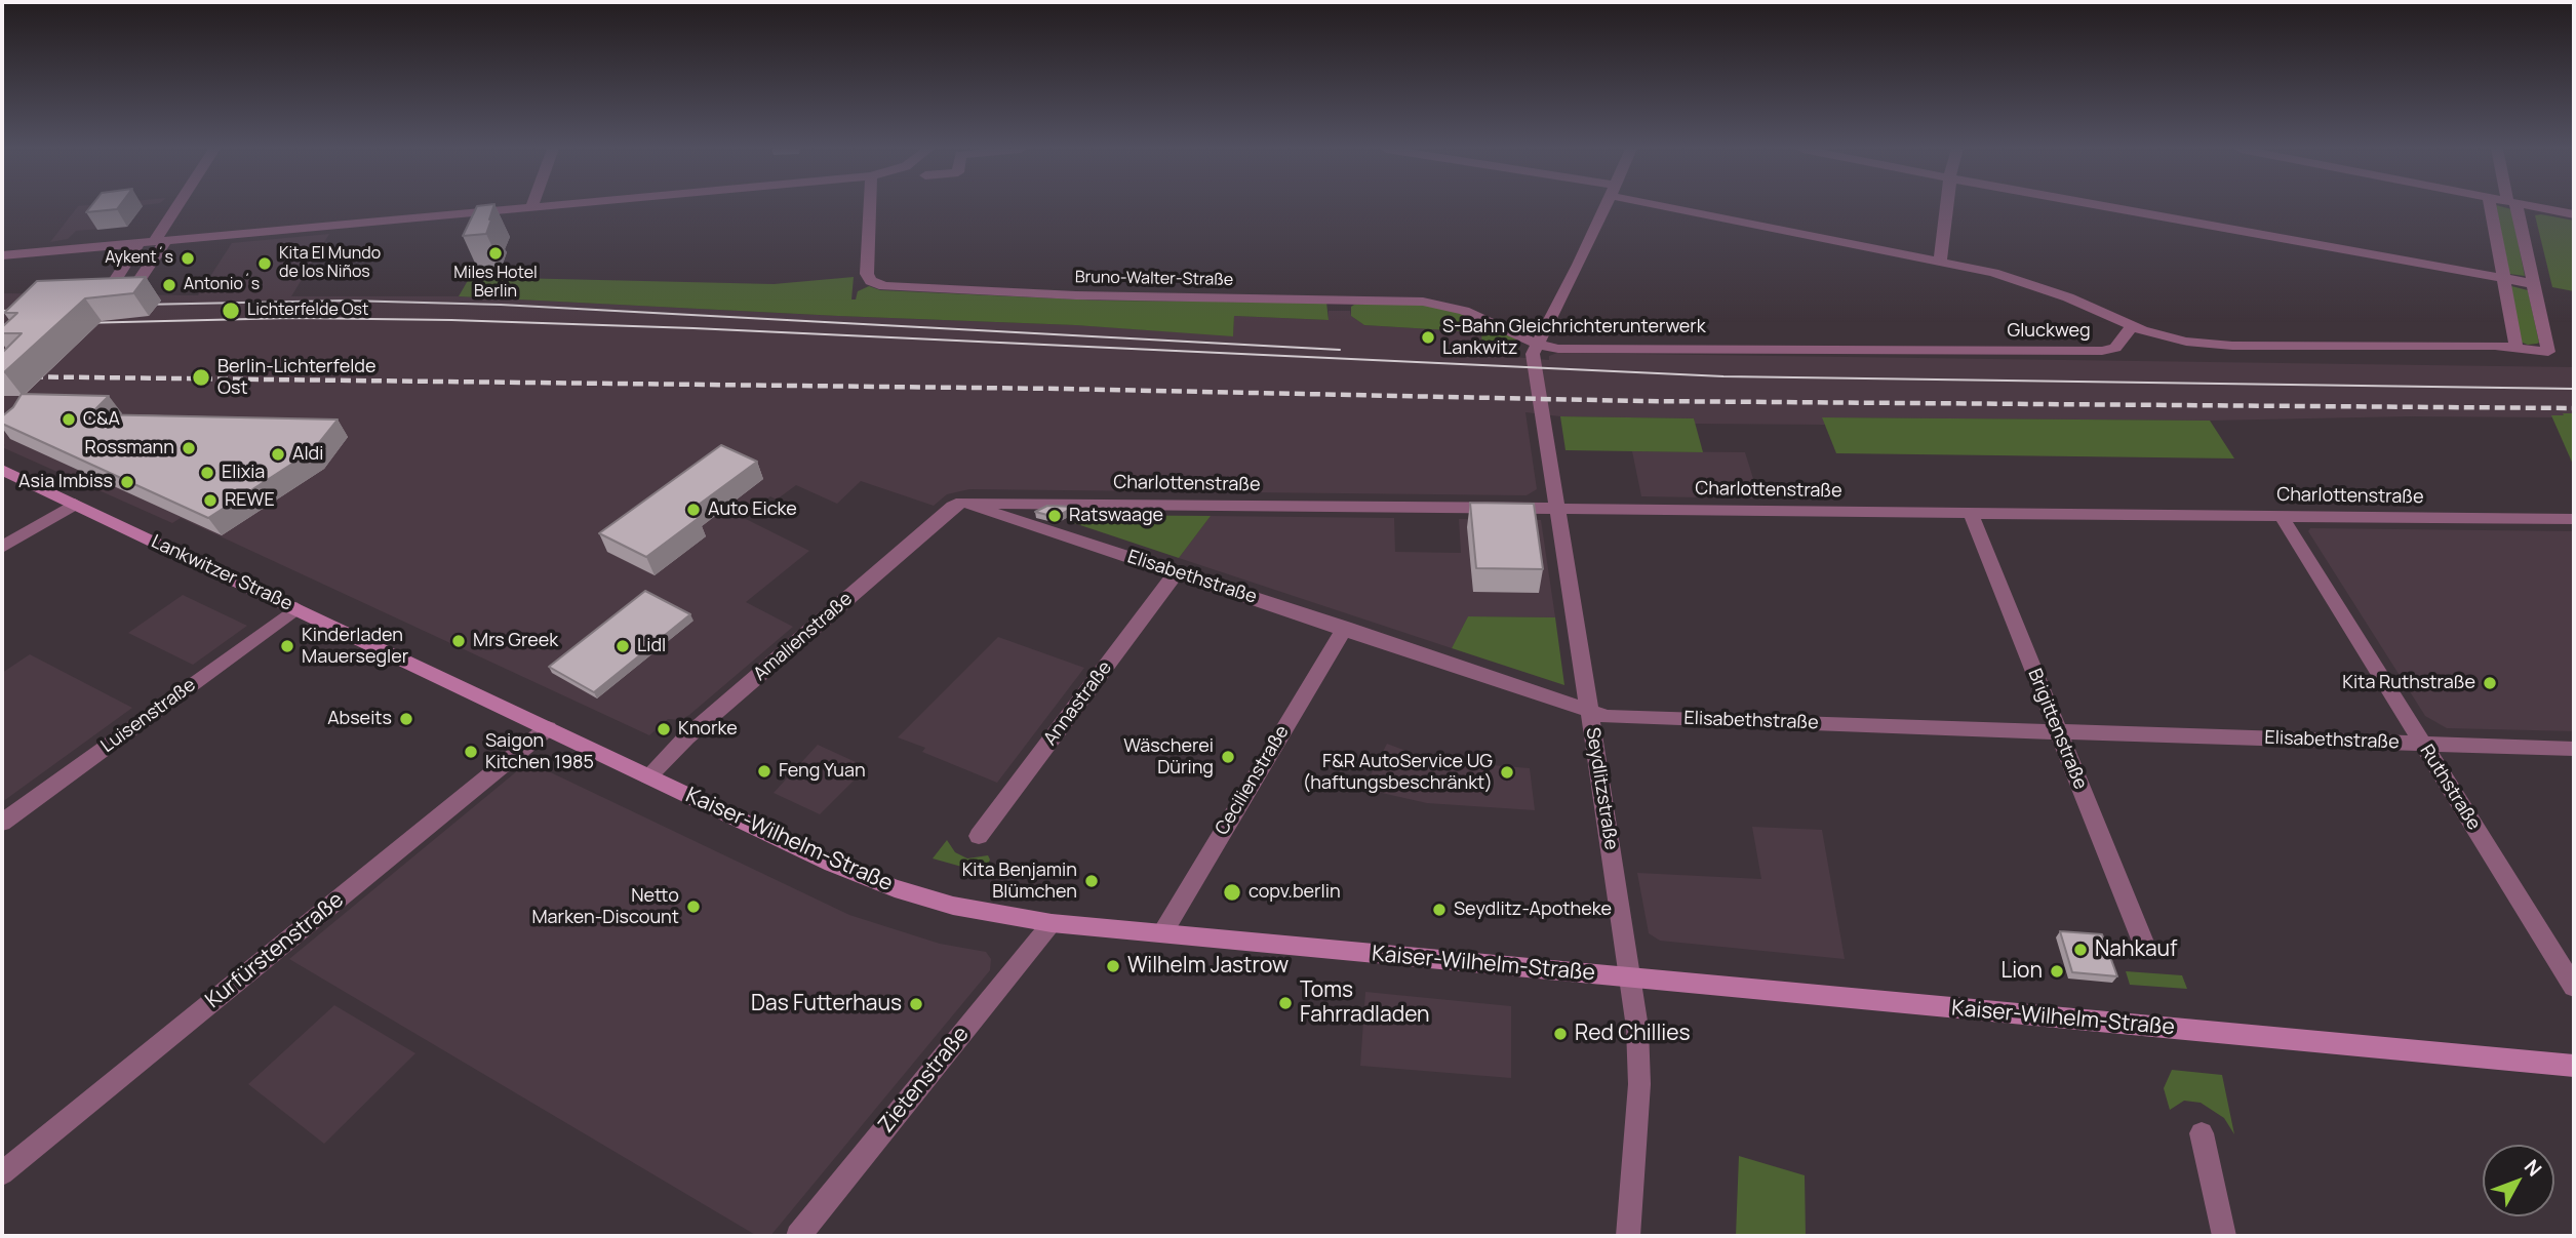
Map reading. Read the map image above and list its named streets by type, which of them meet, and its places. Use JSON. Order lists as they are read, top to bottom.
{
  "streets": {
    "main road": ["Lankwitzer Straße", "Kaiser-Wilhelm-Straße"],
    "street": [
      "Bruno-Walter-Straße",
      "Gluckweg",
      "Charlottenstraße",
      "Elisabethstraße",
      "Amalienstraße",
      "Annastraße",
      "Luisenstraße",
      "Brigittenstraße",
      "Cecilienstraße",
      "Ruthstraße",
      "Seydlitzstraße",
      "Kurfürstenstraße",
      "Zietenstraße"
    ]
  },
  "crossings": [
    ["Bruno-Walter-Straße", "Gluckweg"],
    ["Bruno-Walter-Straße", "Seydlitzstraße"],
    ["Gluckweg", "Seydlitzstraße"],
    ["Charlottenstraße", "Elisabethstraße"],
    ["Charlottenstraße", "Amalienstraße"],
    ["Charlottenstraße", "Brigittenstraße"],
    ["Charlottenstraße", "Ruthstraße"],
    ["Charlottenstraße", "Seydlitzstraße"],
    ["Lankwitzer Straße", "Luisenstraße"],
    ["Lankwitzer Straße", "Kaiser-Wilhelm-Straße"],
    ["Elisabethstraße", "Amalienstraße"],
    ["Elisabethstraße", "Annastraße"],
    ["Elisabethstraße", "Brigittenstraße"],
    ["Elisabethstraße", "Cecilienstraße"],
    ["Elisabethstraße", "Ruthstraße"],
    ["Elisabethstraße", "Seydlitzstraße"],
    ["Amalienstraße", "Kaiser-Wilhelm-Straße"],
    ["Cecilienstraße", "Kaiser-Wilhelm-Straße"],
    ["Seydlitzstraße", "Kaiser-Wilhelm-Straße"],
    ["Kaiser-Wilhelm-Straße", "Kurfürstenstraße"],
    ["Kaiser-Wilhelm-Straße", "Zietenstraße"]
  ],
  "places": [
    "Miles Hotel Berlin",
    "Aykent´s",
    "Kita El Mundo de los Niños",
    "Antonio´s",
    "Lichterfelde Ost",
    "S-Bahn Gleichrichterunterwerk Lankwitz",
    "Berlin-Lichterfelde Ost",
    "C&A",
    "Rossmann",
    "Aldi",
    "Elixia",
    "Asia Imbiss",
    "REWE",
    "Auto Eicke",
    "Ratswaage",
    "Mrs Greek",
    "Kinderladen Mauersegler",
    "Lidl",
    "Kita Ruthstraße",
    "Abseits",
    "Knorke",
    "Saigon Kitchen 1985",
    "Wäscherei Düring",
    "Feng Yuan",
    "F&R AutoService UG (haftungsbeschränkt)",
    "Kita Benjamin Blümchen",
    "copv.berlin",
    "Netto Marken-Discount",
    "Seydlitz-Apotheke",
    "Nahkauf",
    "Wilhelm Jastrow",
    "Lion",
    "Toms Fahrradladen",
    "Das Futterhaus",
    "Red Chillies"
  ],
  "north": "top right"
}
